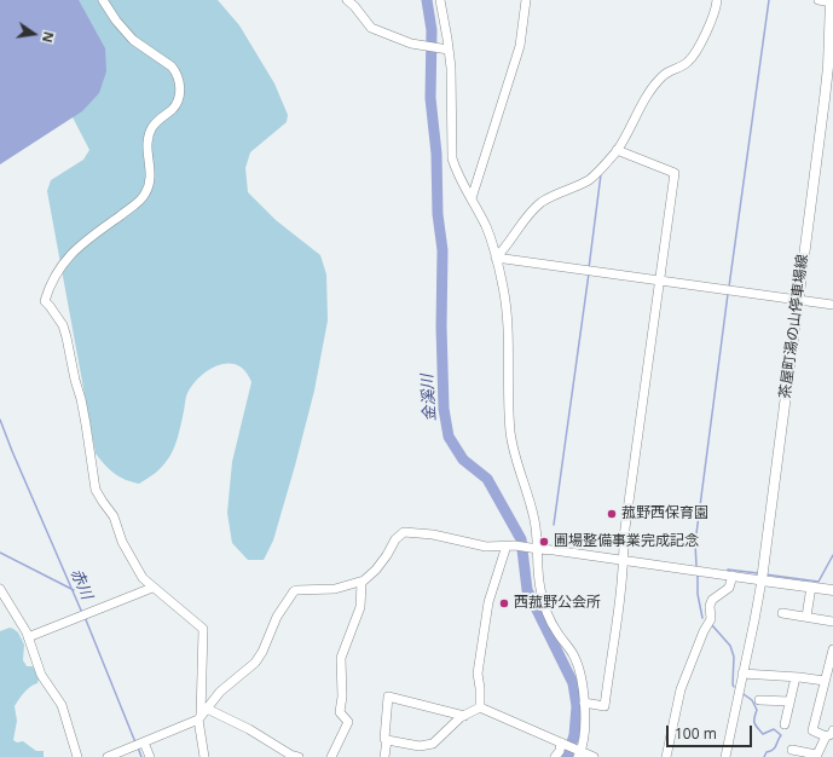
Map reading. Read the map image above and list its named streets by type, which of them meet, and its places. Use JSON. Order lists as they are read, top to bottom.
{
  "streets": {
    "main road": ["茶屋町湯の山停車場線"]
  },
  "water": ["金溪川", "赤川"],
  "places": ["菰野西保育園", "圃場整備事業完成記念", "西菰野公会所"],
  "scale_bar": "100 m",
  "north": "right"
}
